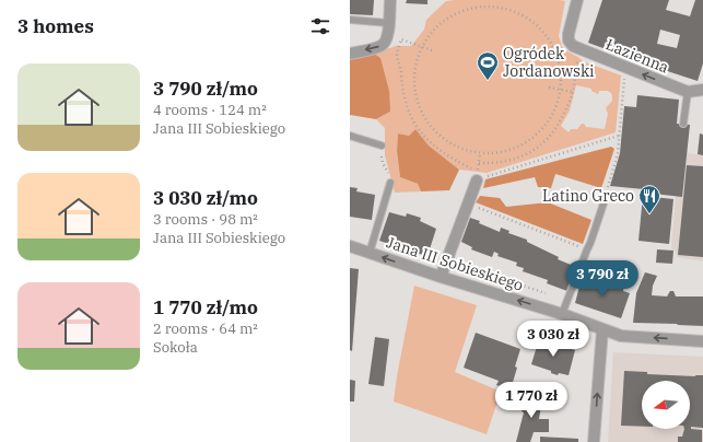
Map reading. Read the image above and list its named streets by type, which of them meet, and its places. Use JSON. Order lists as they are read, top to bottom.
{
  "streets": {
    "street": ["Łazienna", "Jana III Sobieskiego"]
  },
  "one_way": ["Łazienna", "Jana III Sobieskiego"],
  "places": {
    "sports": ["Ogródek Jordanowski"],
    "restaurant": ["Latino Greco"]
  },
  "north": "left",
  "page": {
    "heading": "3 homes",
    "list": [
      {
        "name": "3 790 zł/mo",
        "note": "4 rooms · 124 m² · Jana III Sobieskiego"
      },
      {
        "name": "3 030 zł/mo",
        "note": "3 rooms · 98 m² · Jana III Sobieskiego"
      },
      {
        "name": "1 770 zł/mo",
        "note": "2 rooms · 64 m² · Sokoła"
      }
    ],
    "price": ["3 790 zł", "3 030 zł", "1 770 zł"]
  }
}
